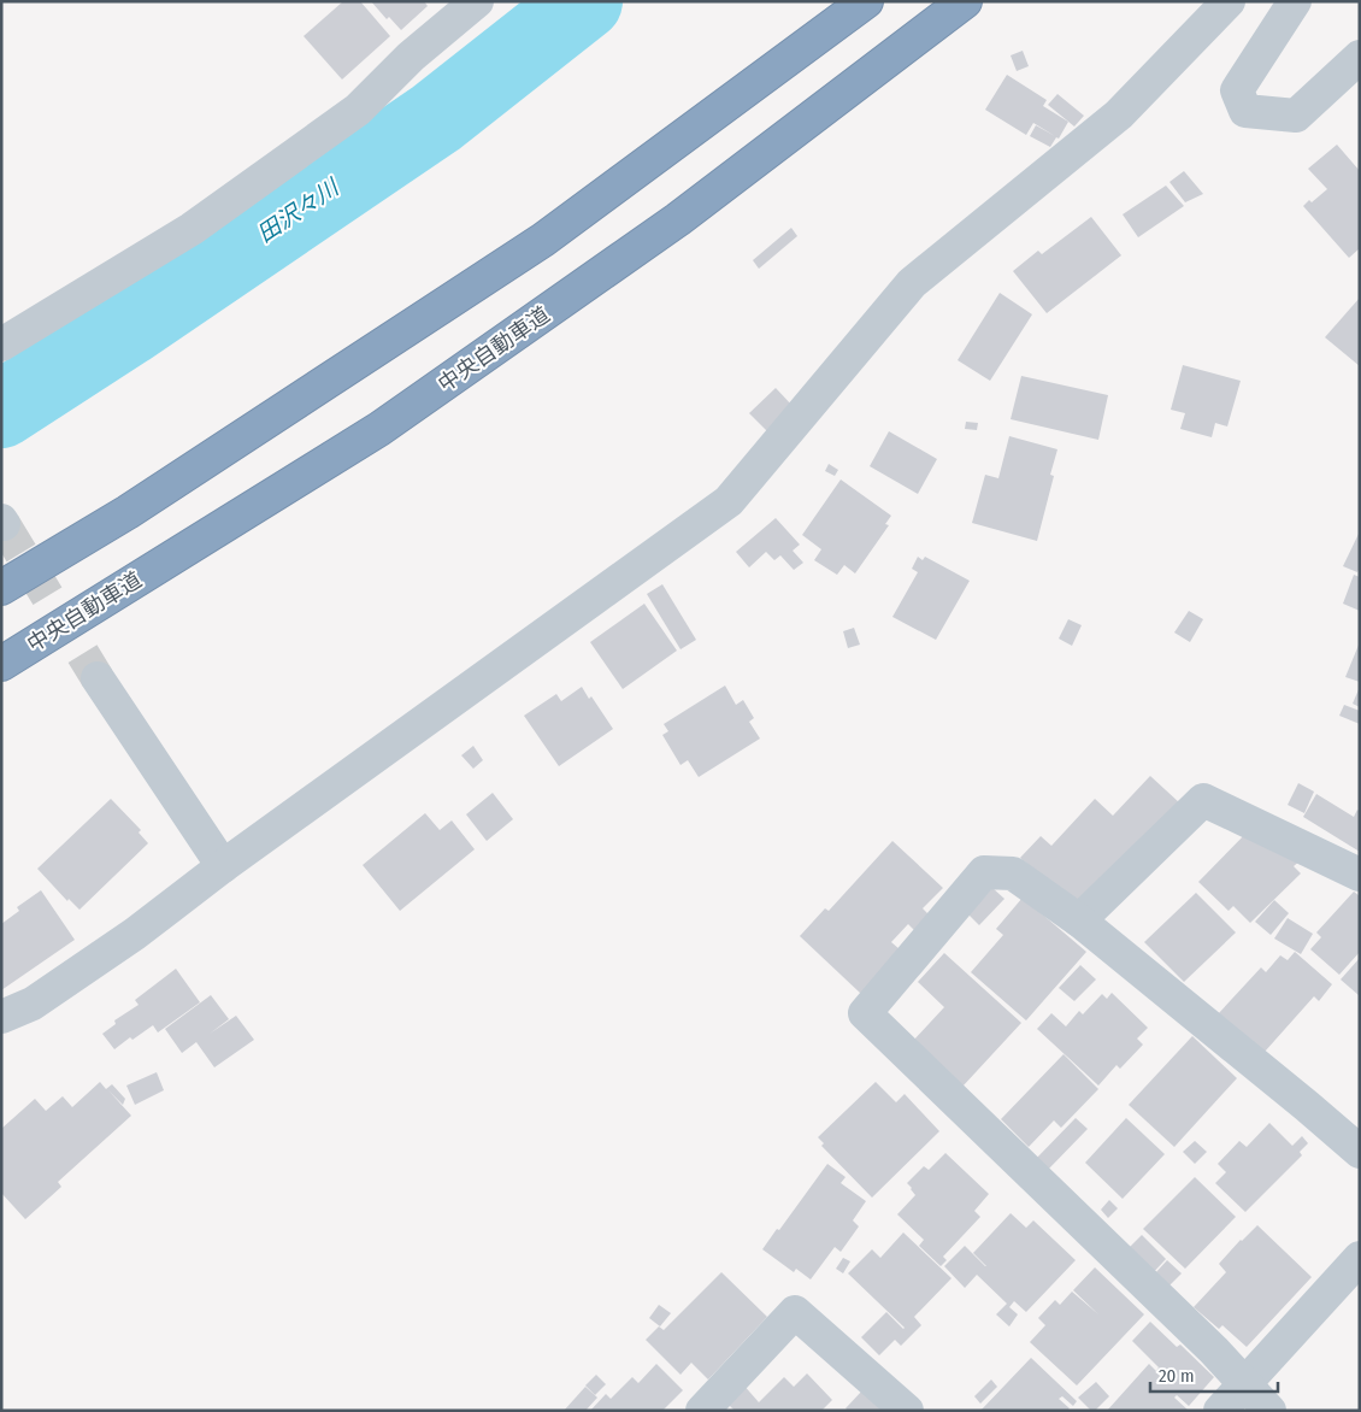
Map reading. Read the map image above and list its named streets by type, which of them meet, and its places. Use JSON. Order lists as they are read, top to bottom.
{
  "streets": {
    "highway": ["中央自動車道"]
  },
  "water": ["田沢々川"],
  "scale_bar": "20 m"
}
